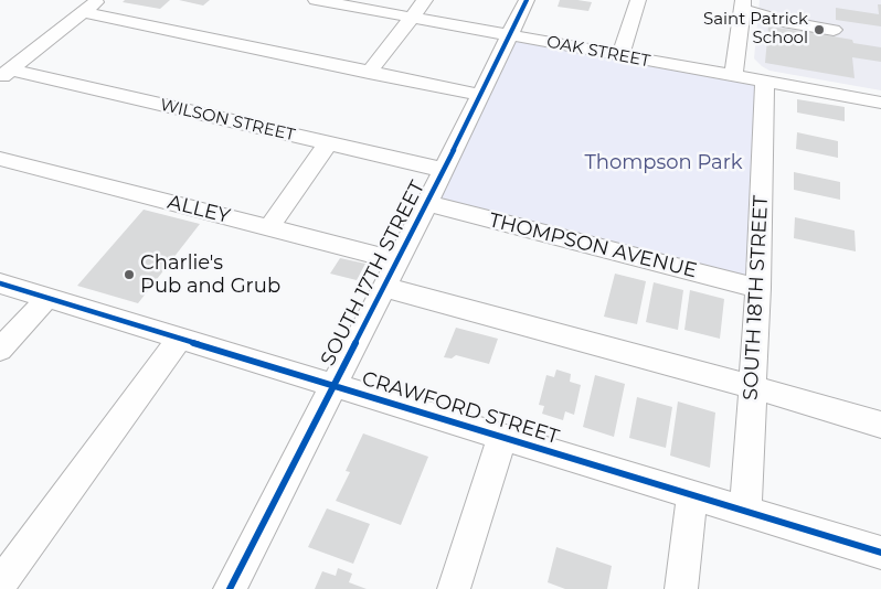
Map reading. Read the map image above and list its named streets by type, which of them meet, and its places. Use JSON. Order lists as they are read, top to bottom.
{
  "streets": {
    "street": [
      "OAK STREET",
      "WILSON STREET",
      "ALLEY",
      "THOMPSON AVENUE",
      "SOUTH 17TH STREET",
      "SOUTH 18TH STREET",
      "CRAWFORD STREET"
    ]
  },
  "crossings": [
    ["OAK STREET", "SOUTH 17TH STREET"],
    ["OAK STREET", "SOUTH 18TH STREET"],
    ["WILSON STREET", "SOUTH 17TH STREET"],
    ["ALLEY", "SOUTH 17TH STREET"],
    ["THOMPSON AVENUE", "SOUTH 17TH STREET"],
    ["THOMPSON AVENUE", "SOUTH 18TH STREET"],
    ["SOUTH 17TH STREET", "CRAWFORD STREET"],
    ["SOUTH 18TH STREET", "CRAWFORD STREET"]
  ],
  "parks": ["Thompson Park"],
  "places": ["Saint Patrick School", "Charlie's Pub and Grub"]
}
